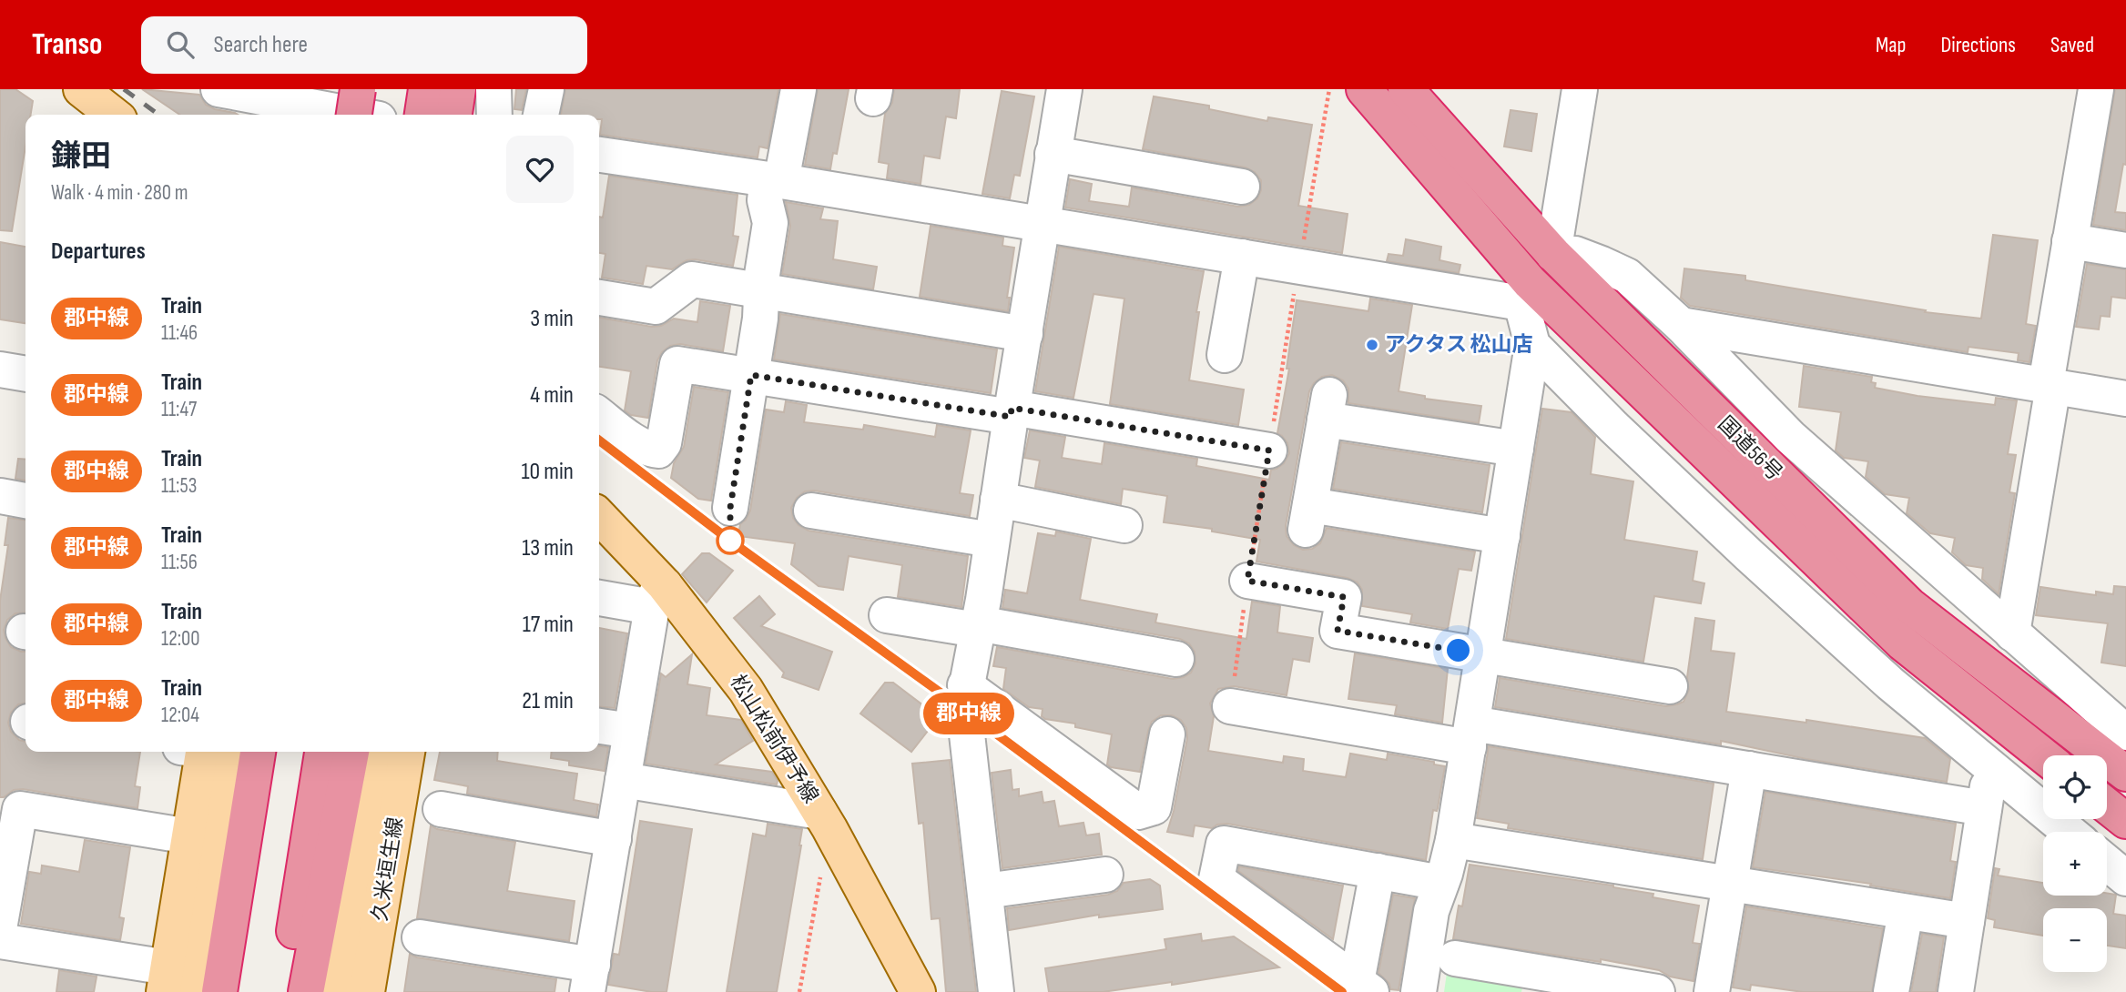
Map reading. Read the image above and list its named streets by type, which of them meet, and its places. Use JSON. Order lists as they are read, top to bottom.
{
  "streets": {
    "highway": ["国道56号"],
    "main road": ["松山松前伊予線", "久米垣生線"]
  },
  "places": ["アクタス 松山店"],
  "page": {
    "header": "Transo",
    "search": "Search here",
    "nav": ["Map", "Directions", "Saved"],
    "on_map": "郡中線",
    "heading": [
      ["鎌田", "Walk · 4 min · 280 m"],
      "Departures"
    ],
    "list": [
      {
        "mark": "郡中線",
        "name": "Train",
        "note": "11:46",
        "value": "3 min"
      },
      {
        "mark": "郡中線",
        "name": "Train",
        "note": "11:47",
        "value": "4 min"
      },
      {
        "mark": "郡中線",
        "name": "Train",
        "note": "11:53",
        "value": "10 min"
      },
      {
        "mark": "郡中線",
        "name": "Train",
        "note": "11:56",
        "value": "13 min"
      },
      {
        "mark": "郡中線",
        "name": "Train",
        "note": "12:00",
        "value": "17 min"
      },
      {
        "mark": "郡中線",
        "name": "Train",
        "note": "12:04",
        "value": "21 min"
      }
    ],
    "map_buttons": ["+", "−"]
  }
}
